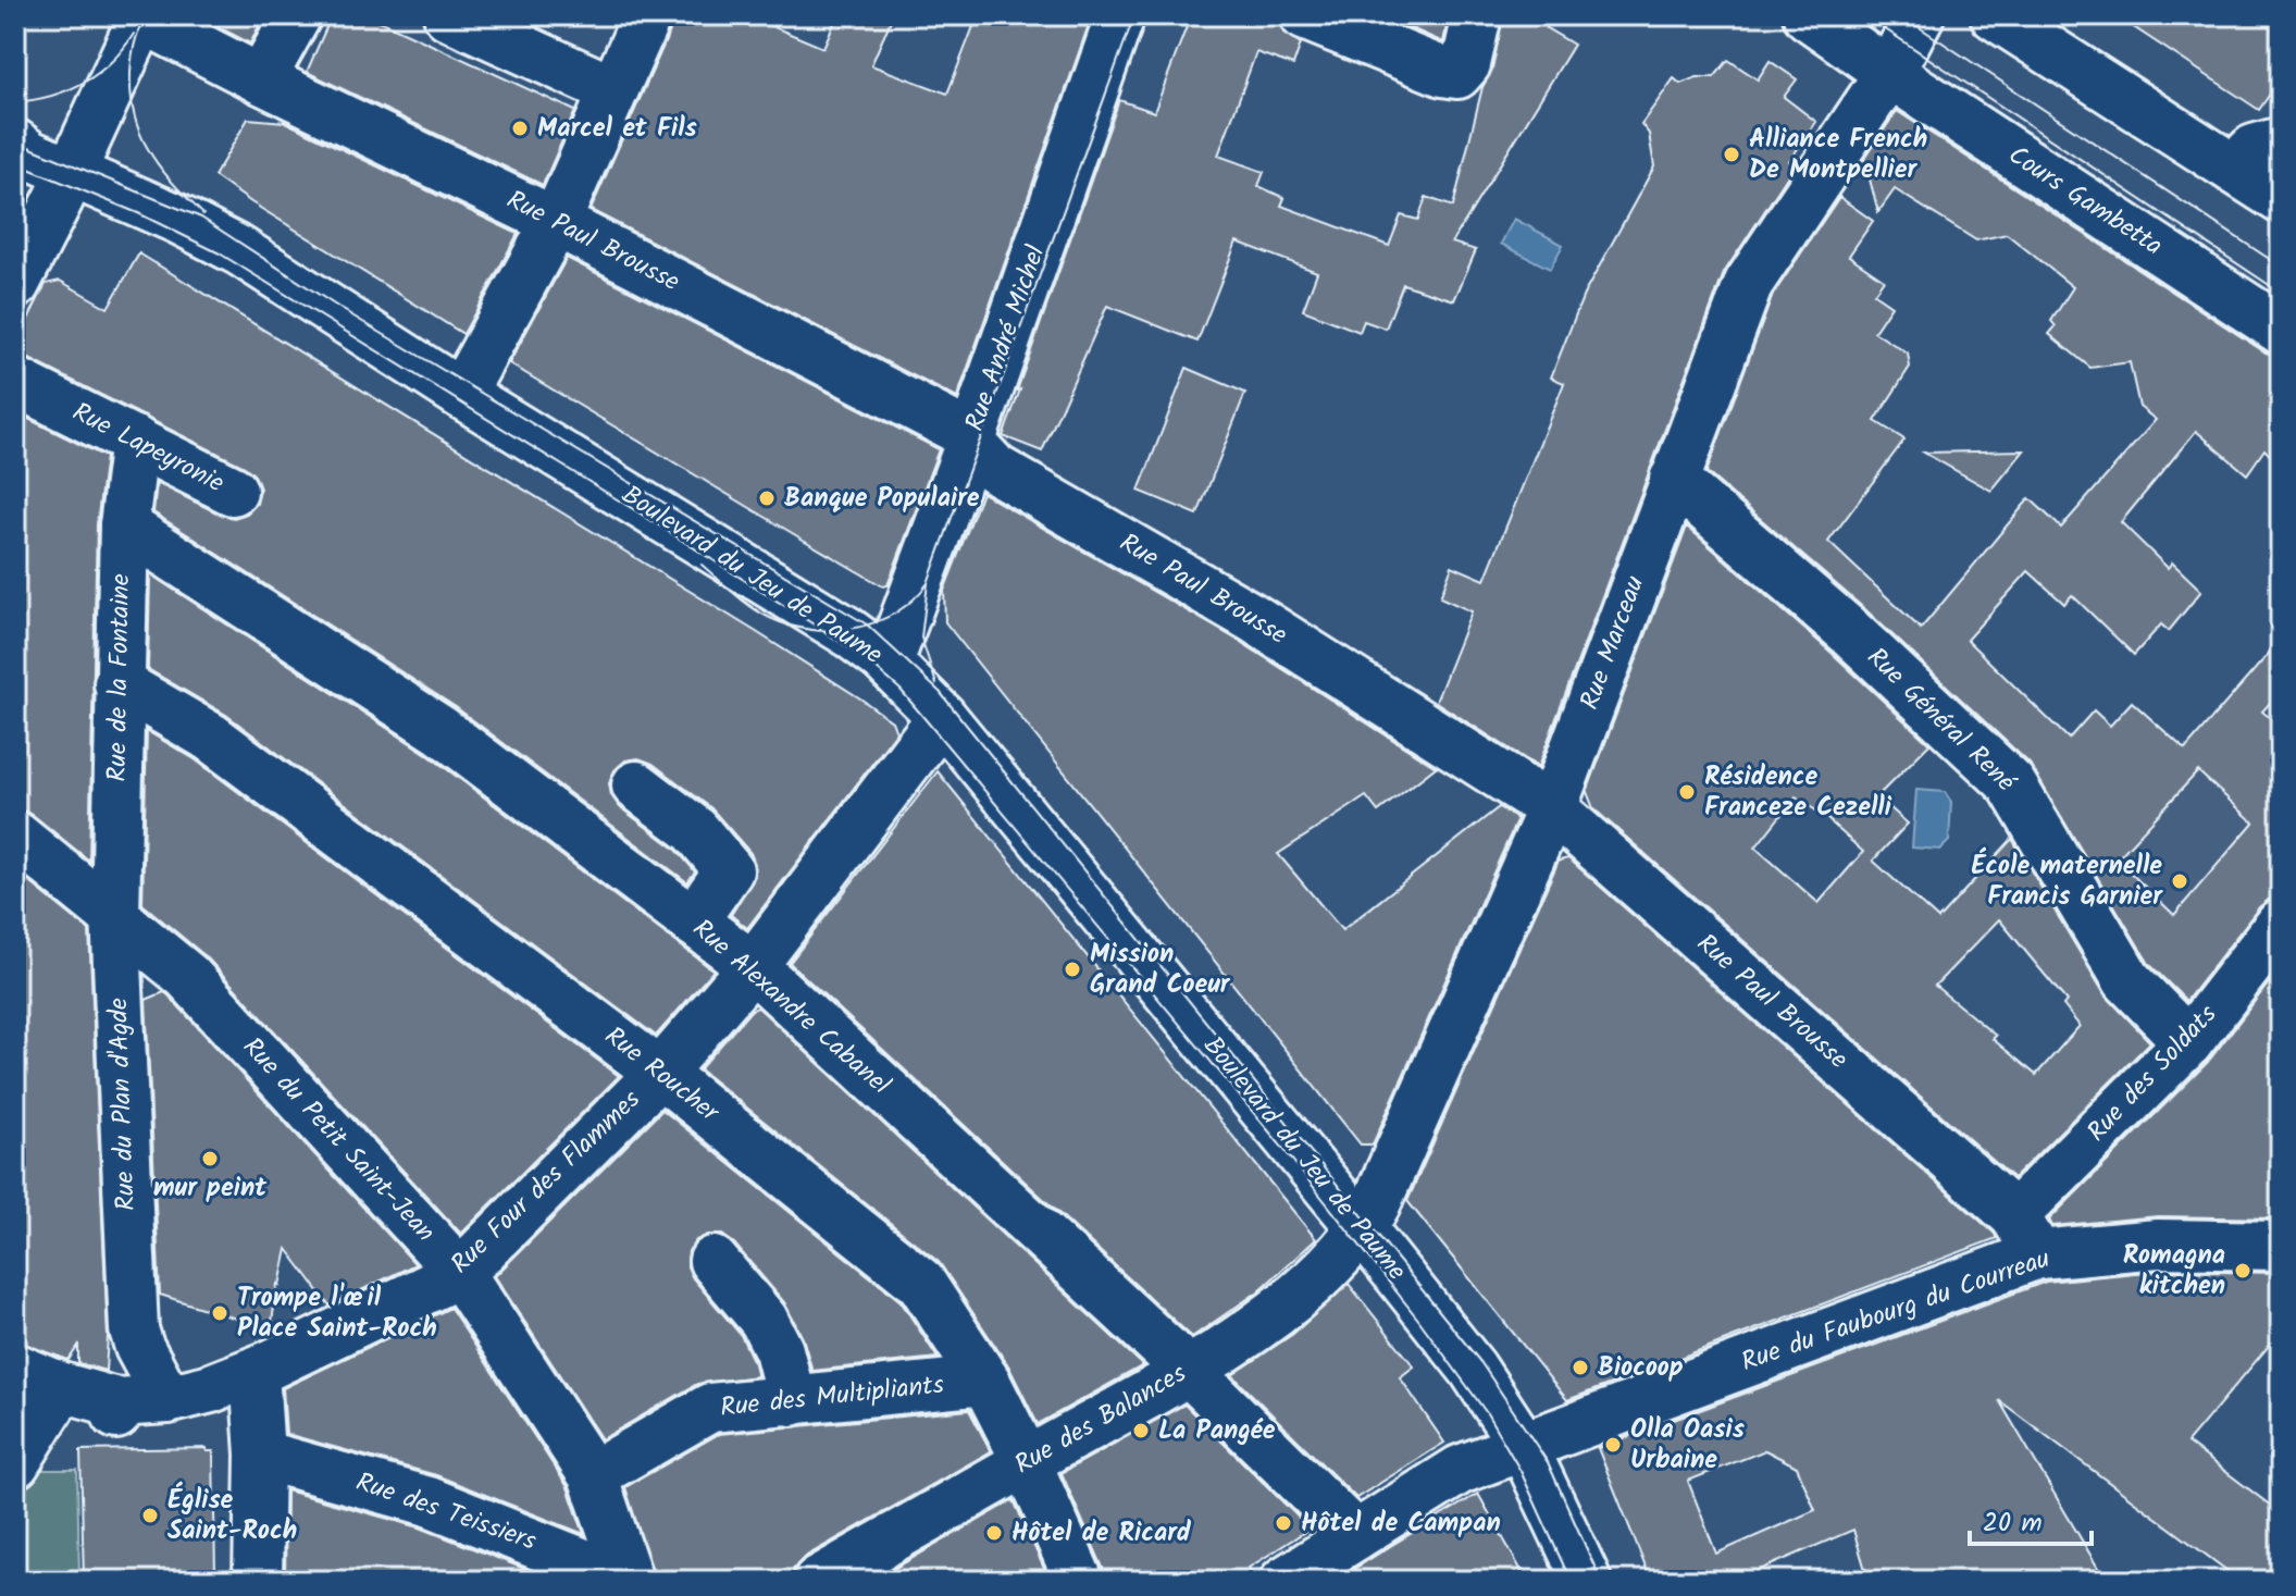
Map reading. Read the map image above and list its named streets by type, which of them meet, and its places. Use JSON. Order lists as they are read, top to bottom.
{
  "streets": {
    "street": [
      "Cours Gambetta",
      "Rue Paul Brousse",
      "Rue André Michel",
      "Rue Lapeyronie",
      "Boulevard du Jeu de Paume",
      "Rue Marceau",
      "Rue de la Fontaine",
      "Rue Général René",
      "Rue Alexandre Cabanel",
      "Rue des Soldats",
      "Rue Roucher",
      "Rue du Plan d'Agde",
      "Rue du Petit Saint-Jean",
      "Rue Four des Flammes",
      "Rue du Faubourg du Courreau",
      "Rue des Multipliants",
      "Rue des Balances",
      "Rue des Teissiers"
    ]
  },
  "crossings": [
    ["Cours Gambetta", "Rue Marceau"],
    ["Rue Paul Brousse", "Rue André Michel"],
    ["Rue Paul Brousse", "Rue Marceau"],
    ["Rue Paul Brousse", "Rue des Soldats"],
    ["Rue Paul Brousse", "Rue du Faubourg du Courreau"],
    ["Rue André Michel", "Boulevard du Jeu de Paume"],
    ["Rue Lapeyronie", "Rue de la Fontaine"],
    ["Boulevard du Jeu de Paume", "Rue Marceau"],
    ["Boulevard du Jeu de Paume", "Rue Four des Flammes"],
    ["Boulevard du Jeu de Paume", "Rue du Faubourg du Courreau"],
    ["Boulevard du Jeu de Paume", "Rue des Balances"],
    ["Rue Marceau", "Rue Général René"],
    ["Rue Marceau", "Rue des Balances"],
    ["Rue de la Fontaine", "Rue Alexandre Cabanel"],
    ["Rue de la Fontaine", "Rue Roucher"],
    ["Rue de la Fontaine", "Rue du Plan d'Agde"],
    ["Rue de la Fontaine", "Rue du Petit Saint-Jean"],
    ["Rue Général René", "Rue des Soldats"],
    ["Rue Alexandre Cabanel", "Rue Four des Flammes"],
    ["Rue Alexandre Cabanel", "Rue du Faubourg du Courreau"],
    ["Rue Alexandre Cabanel", "Rue des Balances"],
    ["Rue des Soldats", "Rue du Faubourg du Courreau"],
    ["Rue Roucher", "Rue Four des Flammes"],
    ["Rue Roucher", "Rue des Multipliants"],
    ["Rue Roucher", "Rue des Balances"],
    ["Rue du Plan d'Agde", "Rue du Petit Saint-Jean"],
    ["Rue du Plan d'Agde", "Rue Four des Flammes"],
    ["Rue du Petit Saint-Jean", "Rue Four des Flammes"],
    ["Rue du Petit Saint-Jean", "Rue des Multipliants"],
    ["Rue du Petit Saint-Jean", "Rue des Teissiers"]
  ],
  "places": [
    "Marcel et Fils",
    "Alliance French De Montpellier",
    "Banque Populaire",
    "Résidence Franceze Cezelli",
    "École maternelle Francis Garnier",
    "Mission Grand Coeur",
    "mur peint",
    "Romagna kitchen",
    "Trompe l'œil Place Saint-Roch",
    "Biocoop",
    "La Pangée",
    "Olla Oasis Urbaine",
    "Église Saint-Roch",
    "Hôtel de Campan",
    "Hôtel de Ricard"
  ],
  "scale_bar": "20 m"
}
